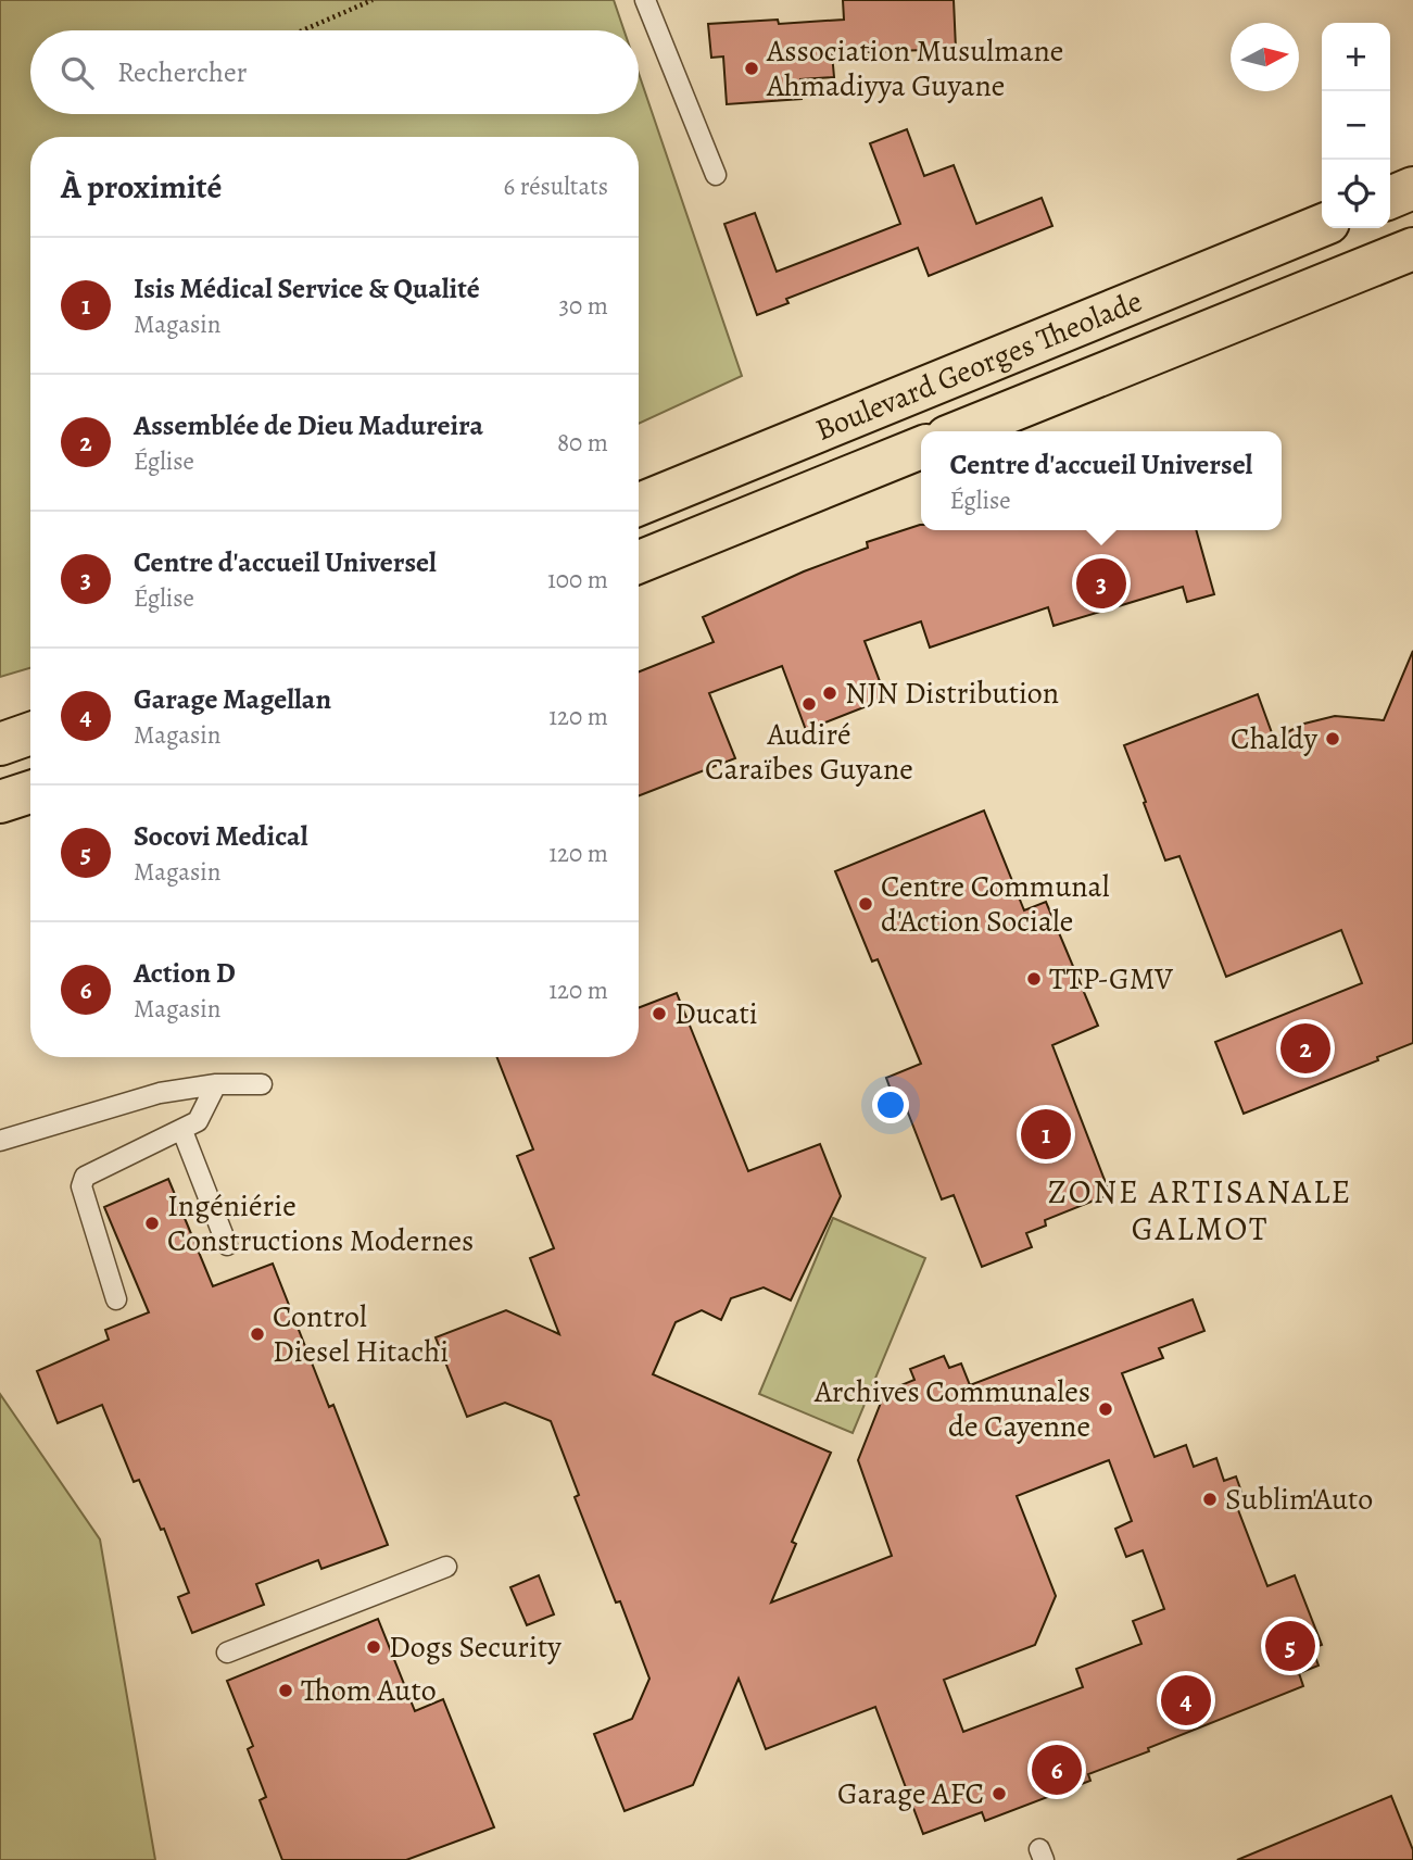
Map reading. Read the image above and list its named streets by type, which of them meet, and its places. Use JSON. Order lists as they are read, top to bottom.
{
  "streets": {
    "main road": ["Boulevard Georges Theolade"]
  },
  "districts": ["ZONE ARTISANALE GALMOT"],
  "places": [
    "Association Musulmane Ahmadiyya Guyane",
    "NJN Distribution",
    "Audiré Caraïbes Guyane",
    "Chaldy",
    "Centre Communal d'Action Sociale",
    "TTP-GMV",
    "Ducati",
    "Ingéniérie Constructions Modernes",
    "Control Diesel Hitachi",
    "Archives Communales de Cayenne",
    "Sublim'Auto",
    "Dogs Security",
    "Thom Auto",
    "Garage AFC"
  ],
  "north": "right",
  "page": {
    "map_buttons": ["+", "−"],
    "search": "Rechercher",
    "heading": ["À proximité", "6 résultats"],
    "list": [
      {
        "mark": "1",
        "name": "Isis Médical Service & Qualité",
        "note": "Magasin",
        "value": "30 m"
      },
      {
        "mark": "2",
        "name": "Assemblée de Dieu Madureira",
        "note": "Église",
        "value": "80 m"
      },
      {
        "mark": "3",
        "name": "Centre d'accueil Universel",
        "note": "Église",
        "value": "100 m"
      },
      {
        "mark": "4",
        "name": "Garage Magellan",
        "note": "Magasin",
        "value": "120 m"
      },
      {
        "mark": "5",
        "name": "Socovi Medical",
        "note": "Magasin",
        "value": "120 m"
      },
      {
        "mark": "6",
        "name": "Action D",
        "note": "Magasin",
        "value": "120 m"
      }
    ],
    "popup": ["Centre d'accueil Universel", "Église"],
    "pins": [
      "3",
      "2",
      "1",
      "5",
      "4",
      "6"
    ]
  }
}
